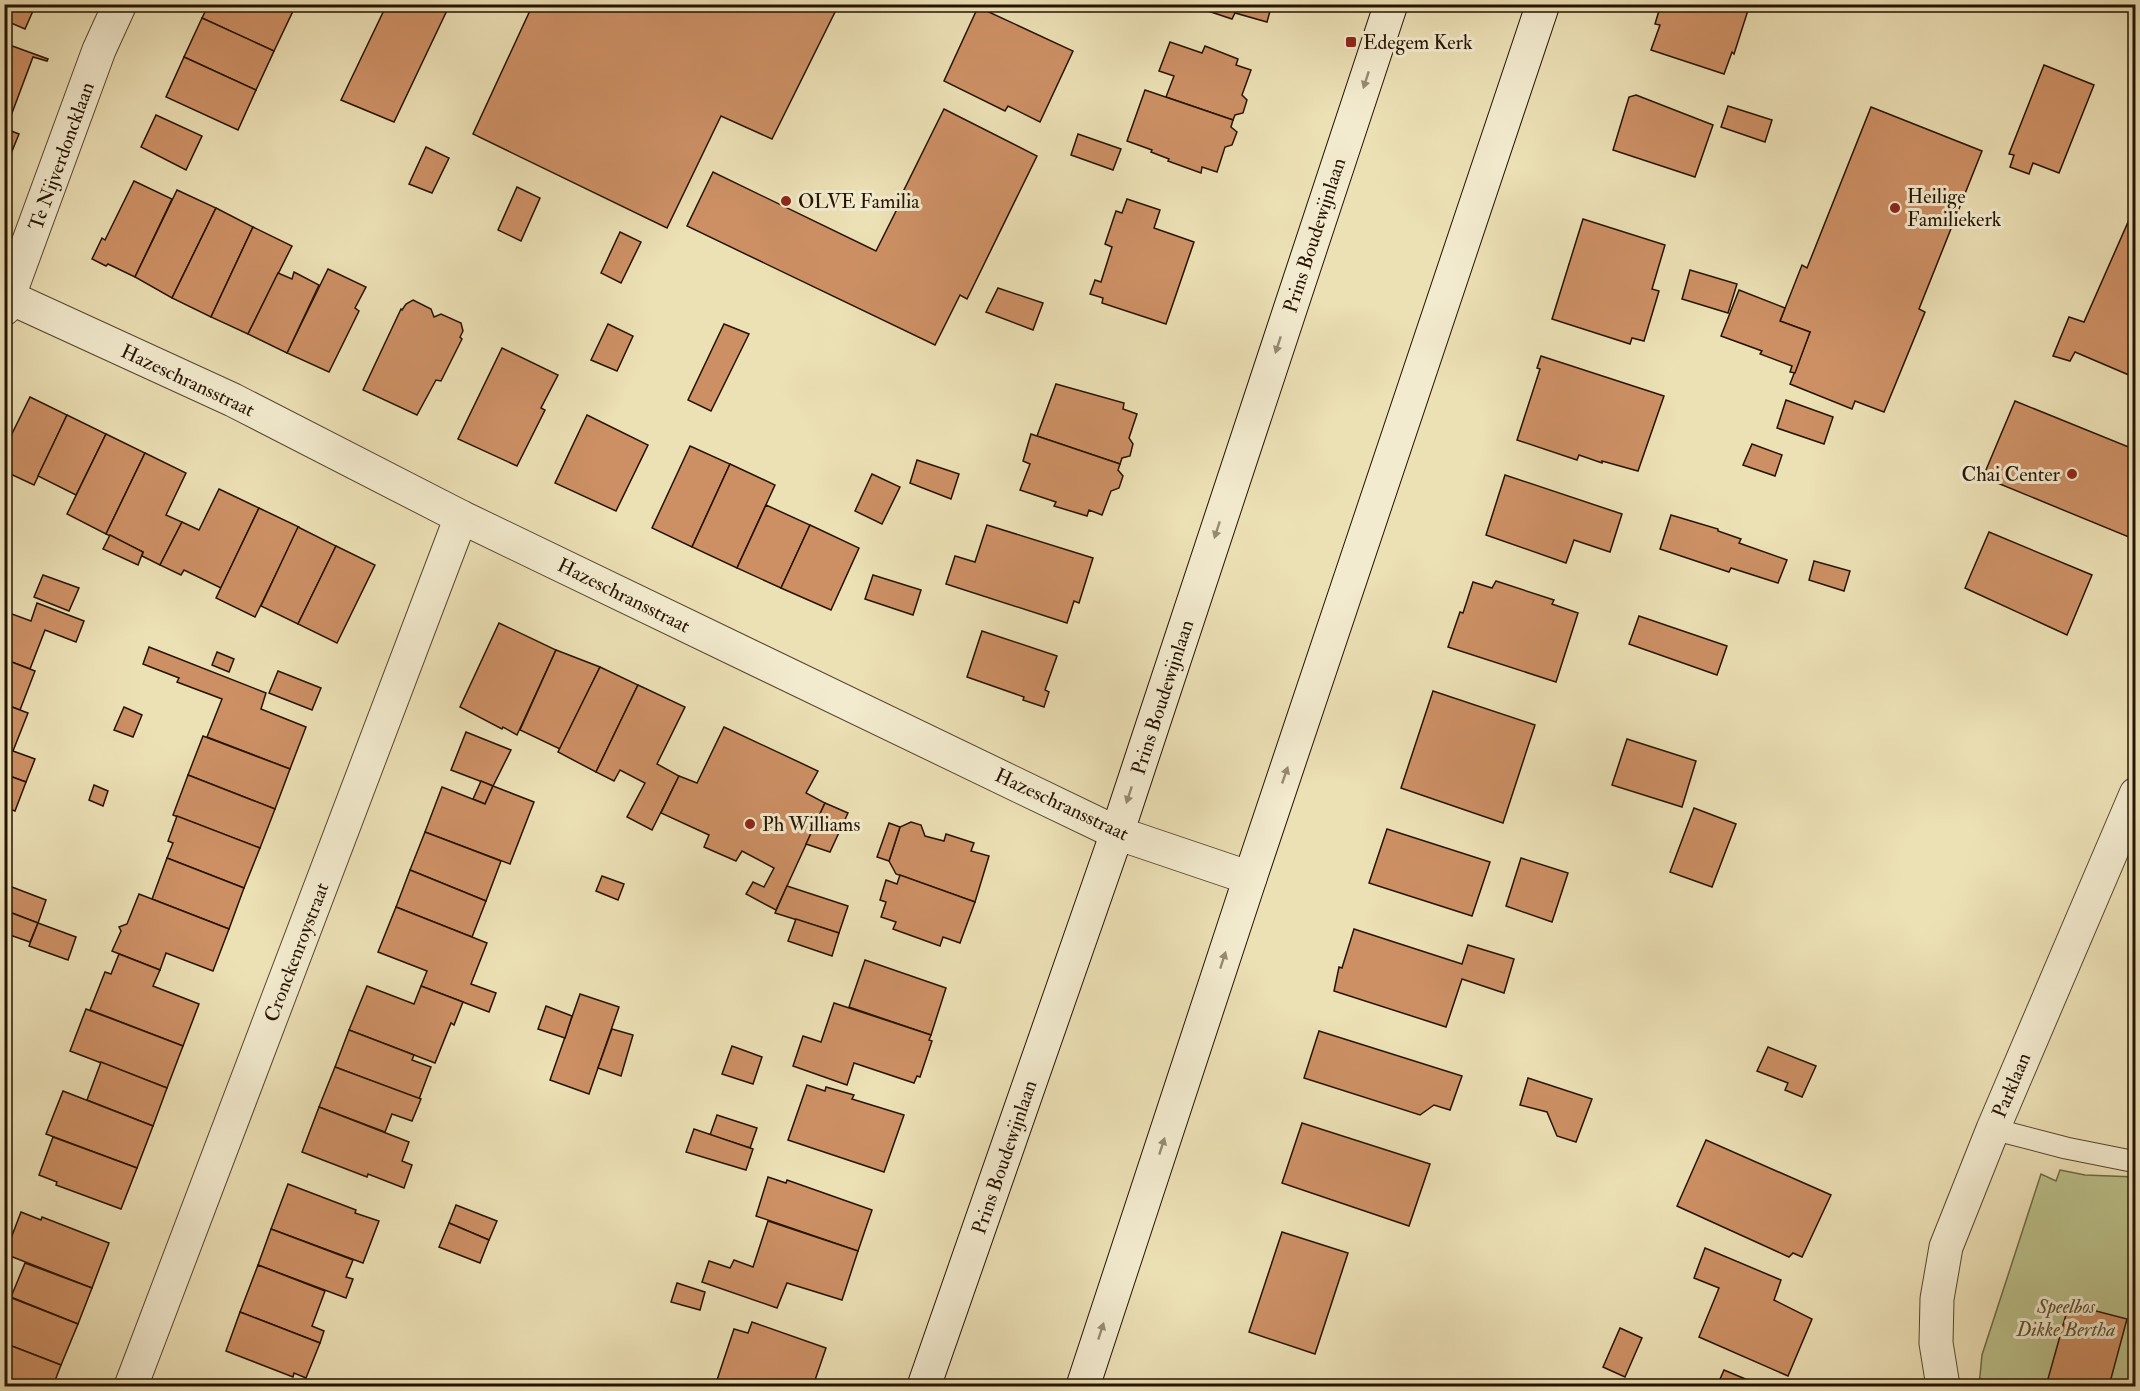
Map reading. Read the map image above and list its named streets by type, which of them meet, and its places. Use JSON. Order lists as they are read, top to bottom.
{
  "streets": {
    "street": [
      "Te Nijverdoncklaan",
      "Prins Boudewijnlaan",
      "Hazeschransstraat",
      "Cronckenroystraat",
      "Parklaan"
    ]
  },
  "crossings": [
    ["Te Nijverdoncklaan", "Hazeschransstraat"],
    ["Prins Boudewijnlaan", "Hazeschransstraat"],
    ["Hazeschransstraat", "Cronckenroystraat"]
  ],
  "parks": ["Speelbos Dikke Bertha"],
  "places": {
    "transit": ["Edegem Kerk"],
    "other": [
      "OLVE Familia",
      "Heilige Familiekerk",
      "Chai Center",
      "Ph Williams"
    ]
  }
}
